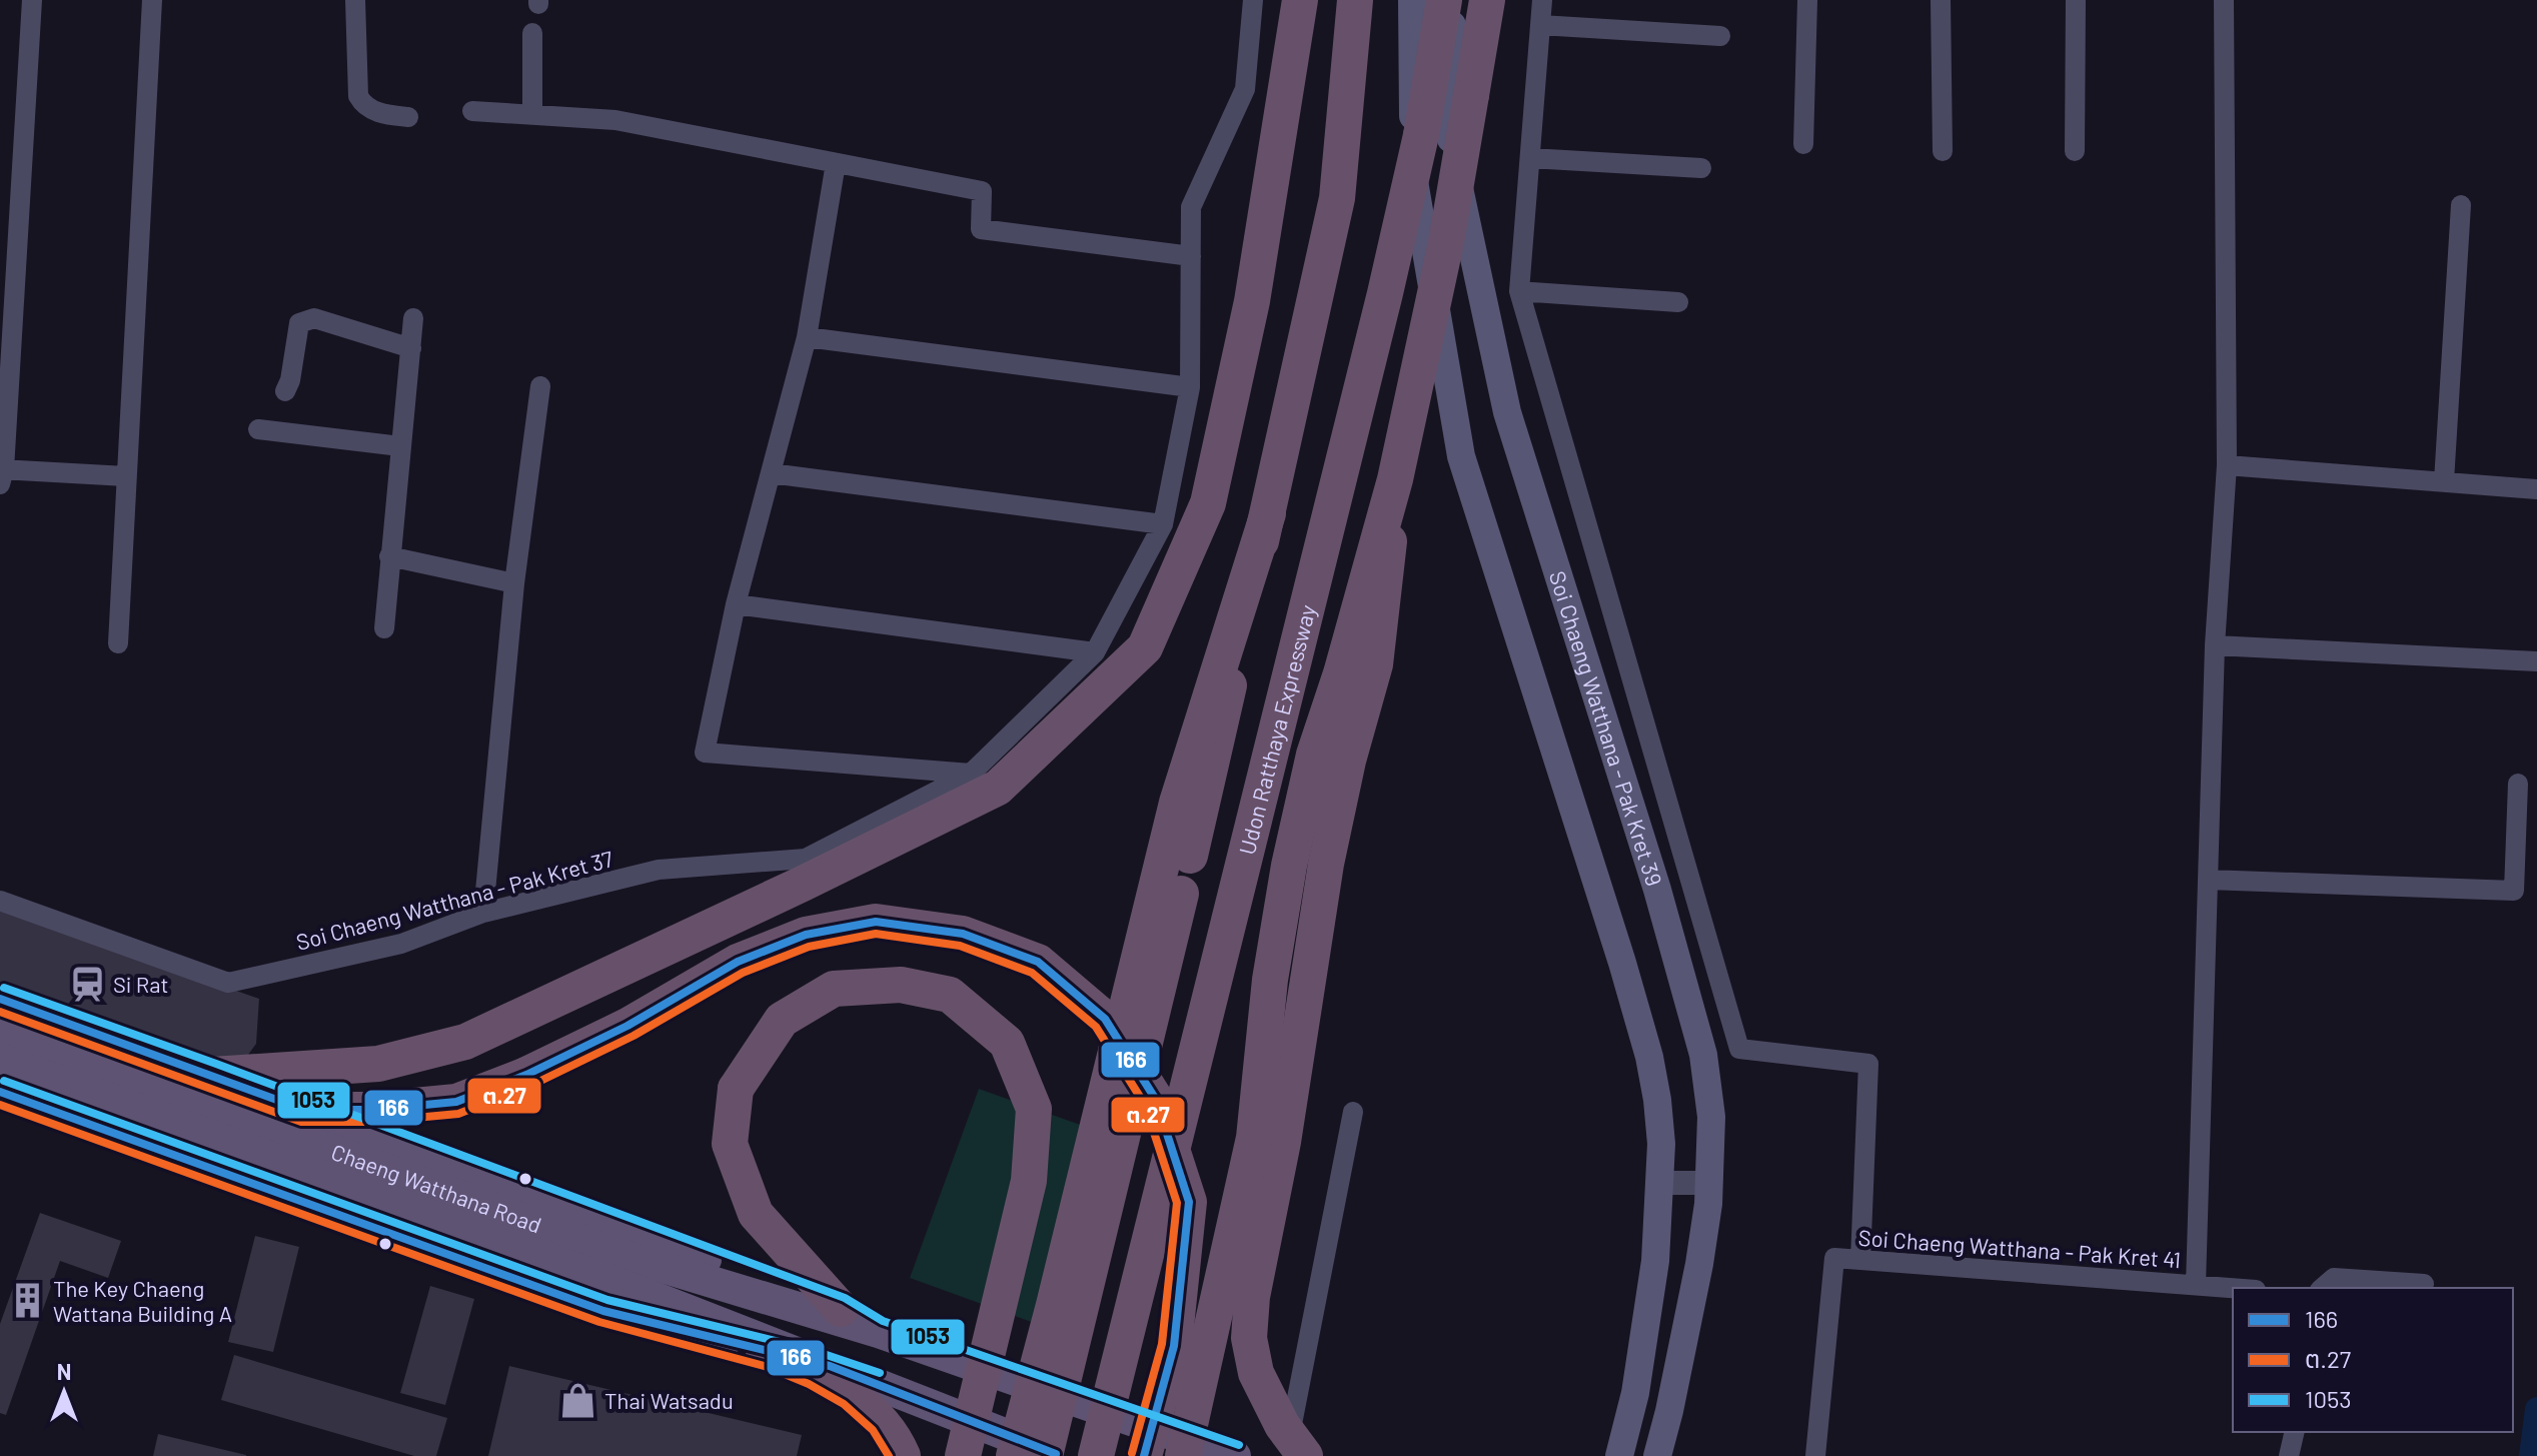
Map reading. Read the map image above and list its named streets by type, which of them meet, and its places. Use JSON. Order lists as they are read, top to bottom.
{
  "streets": {
    "highway": ["Udon Ratthaya Expressway"],
    "main road": ["Soi Chaeng Watthana - Pak Kret 39", "Chaeng Watthana Road"],
    "street": ["Soi Chaeng Watthana - Pak Kret 37", "Soi Chaeng Watthana - Pak Kret 41"]
  },
  "places": {
    "station": ["Si Rat"],
    "building": ["The Key Chaeng Wattana Building A"],
    "shop": ["Thai Watsadu"]
  },
  "lines": ["transit line 166", "transit line ต.27", "transit line 1053"],
  "legend": ["166", "ต.27", "1053"],
  "north": "top"
}
